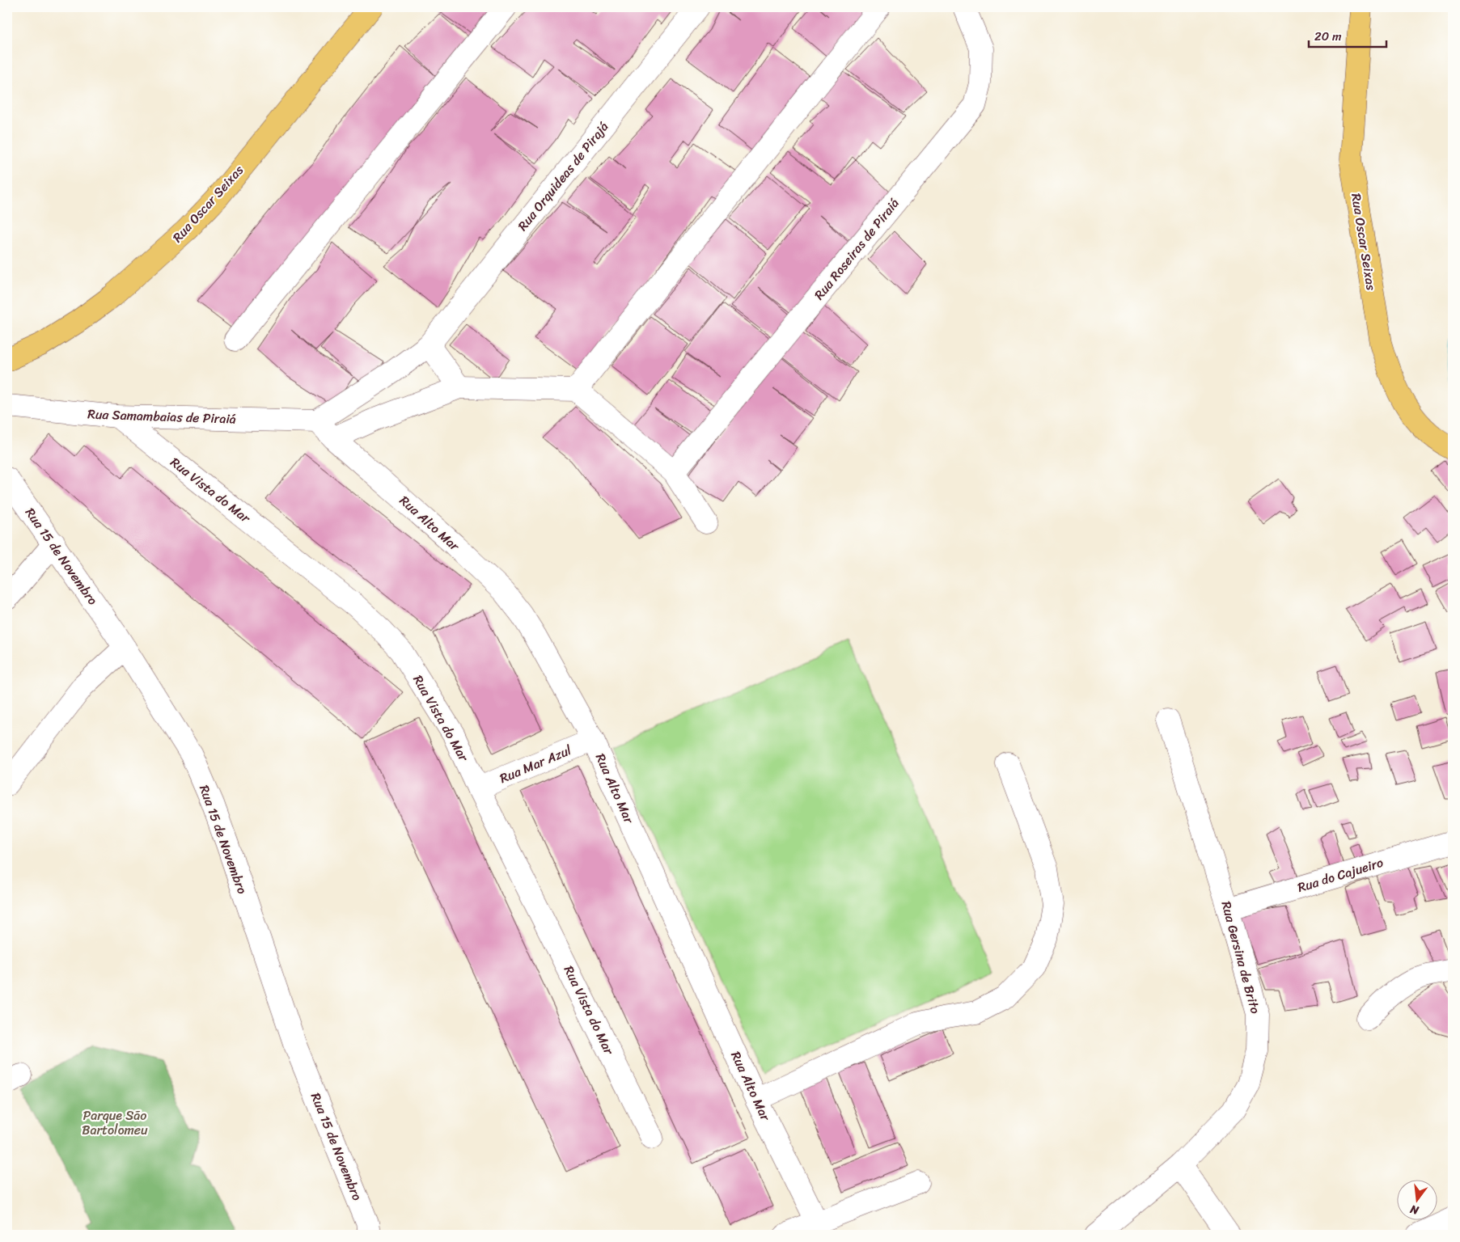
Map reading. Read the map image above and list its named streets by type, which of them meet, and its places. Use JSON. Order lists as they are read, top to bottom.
{
  "streets": {
    "main road": ["Rua Oscar Seixas"],
    "street": [
      "Rua Orquideas de Pirajá",
      "Rua Roseiras de Piraiá",
      "Rua Samambaias de Piraiá",
      "Rua Vista do Mar",
      "Rua Alto Mar",
      "Rua 15 de Novembro",
      "Rua Mar Azul",
      "Rua do Cajueiro",
      "Rua Gersina de Brito"
    ]
  },
  "crossings": [
    ["Rua Orquideas de Pirajá", "Rua Samambaias de Piraiá"],
    ["Rua Orquideas de Pirajá", "Rua Alto Mar"],
    ["Rua Samambaias de Piraiá", "Rua Vista do Mar"],
    ["Rua Samambaias de Piraiá", "Rua Alto Mar"],
    ["Rua Vista do Mar", "Rua Mar Azul"],
    ["Rua Alto Mar", "Rua Mar Azul"],
    ["Rua do Cajueiro", "Rua Gersina de Brito"]
  ],
  "parks": ["Parque São Bartolomeu"],
  "scale_bar": "20 m",
  "north": "bottom"
}
